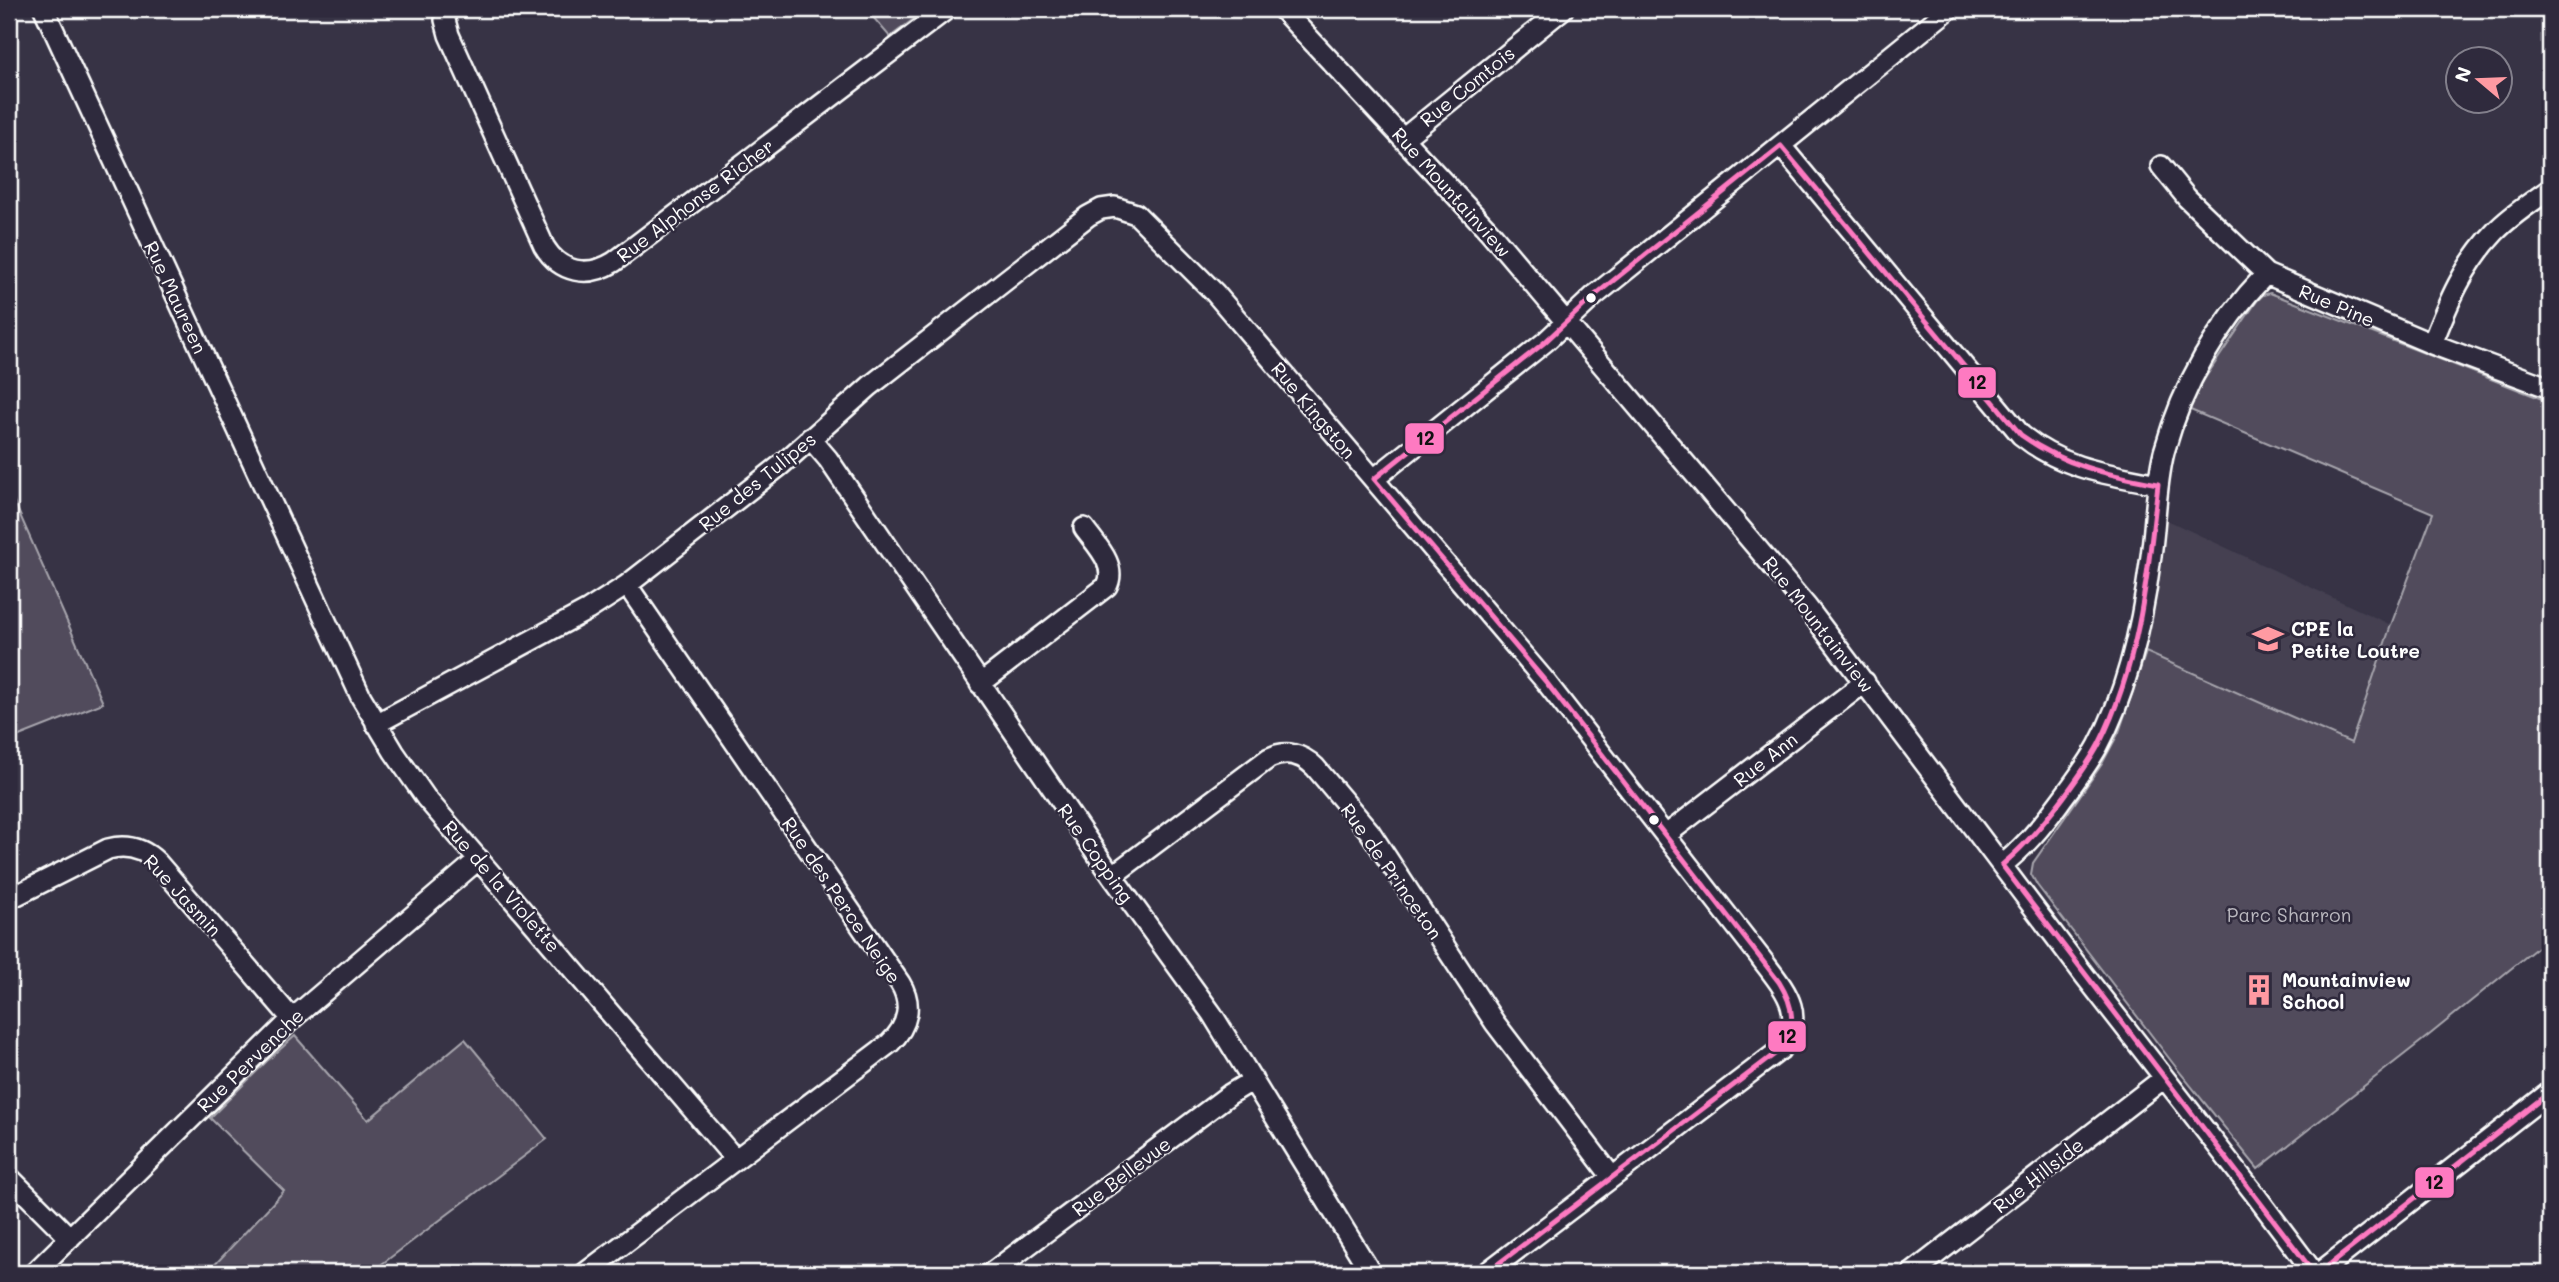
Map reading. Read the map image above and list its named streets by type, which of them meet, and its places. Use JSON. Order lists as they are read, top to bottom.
{
  "streets": {
    "street": [
      "Rue Comtois",
      "Rue Mountainview",
      "Rue Alphonse Richer",
      "Rue Maureen",
      "Rue Pine",
      "Rue Kingston",
      "Rue des Tulipes",
      "Rue Ann",
      "Rue Copping",
      "Rue de Princeton",
      "Rue de la Violette",
      "Rue Jasmin",
      "Rue des Perce Neige",
      "Rue Pervenche",
      "Rue Hillside",
      "Rue Bellevue"
    ]
  },
  "crossings": [
    ["Rue Comtois", "Rue Mountainview"],
    ["Rue Mountainview", "Rue Ann"],
    ["Rue Mountainview", "Rue Hillside"],
    ["Rue Maureen", "Rue de la Violette"],
    ["Rue Kingston", "Rue des Tulipes"],
    ["Rue Kingston", "Rue Ann"],
    ["Rue Kingston", "Rue de Princeton"],
    ["Rue des Tulipes", "Rue Copping"],
    ["Rue des Tulipes", "Rue de la Violette"],
    ["Rue des Tulipes", "Rue des Perce Neige"],
    ["Rue Copping", "Rue de Princeton"],
    ["Rue Copping", "Rue Bellevue"],
    ["Rue de la Violette", "Rue des Perce Neige"],
    ["Rue de la Violette", "Rue Pervenche"],
    ["Rue Jasmin", "Rue Pervenche"]
  ],
  "parks": ["Parc Sharron"],
  "places": {
    "school or university": ["CPE la Petite Loutre"],
    "building": ["Mountainview School"]
  },
  "lines": ["transit line 12"],
  "north": "left"
}
